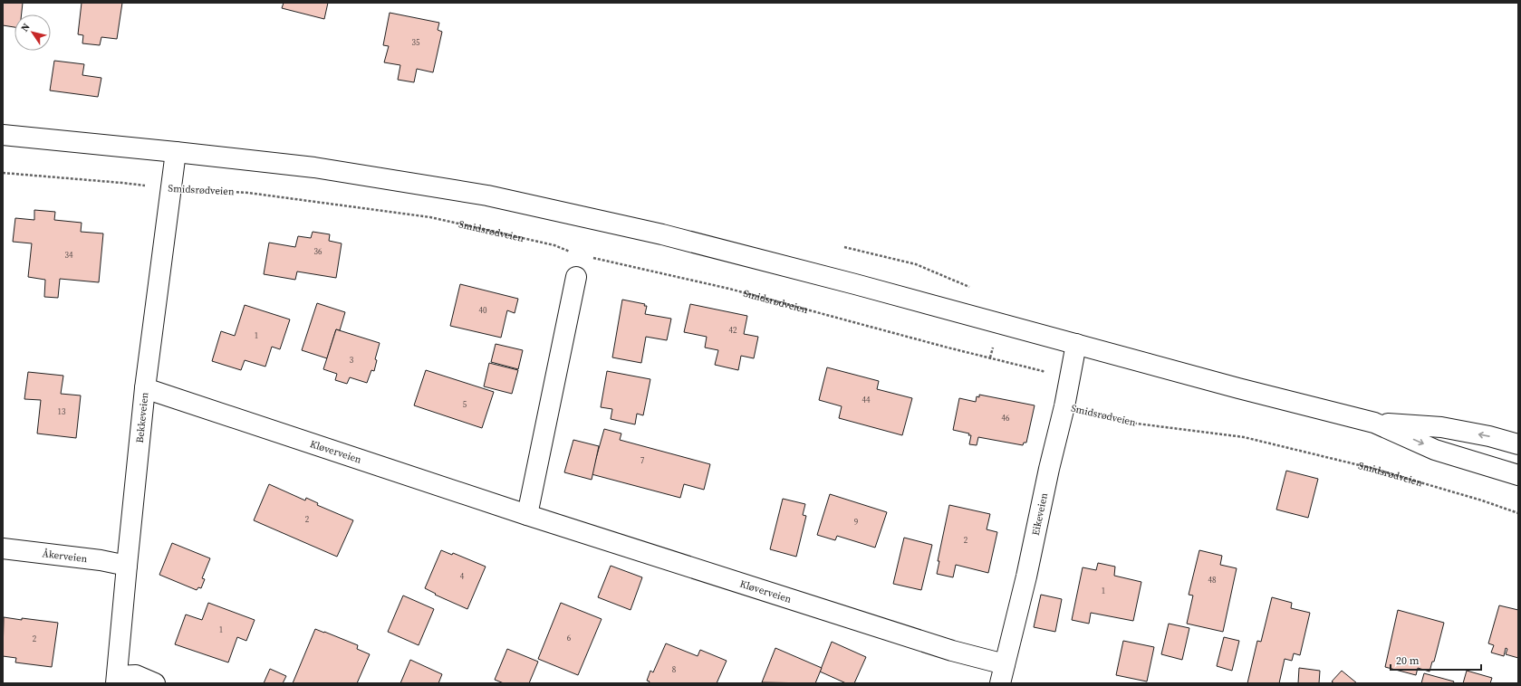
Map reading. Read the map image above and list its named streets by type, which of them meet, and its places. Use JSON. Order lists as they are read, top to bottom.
{
  "streets": {
    "street": [
      "Bekkeveien",
      "Kløverveien",
      "Eikeveien",
      "Åkerveien"
    ],
    "path": ["Smidsrødveien"]
  },
  "crossings": [
    ["Smidsrødveien", "Bekkeveien"],
    ["Smidsrødveien", "Eikeveien"],
    ["Bekkeveien", "Kløverveien"],
    ["Bekkeveien", "Åkerveien"],
    ["Kløverveien", "Eikeveien"]
  ],
  "house_numbers": [
    "35",
    "36",
    "34",
    "40",
    "42",
    "1",
    "3",
    "44",
    "5",
    "13",
    "46",
    "7",
    "2",
    "9",
    "2",
    "4",
    "48",
    "1",
    "1",
    "6",
    "2",
    "8"
  ],
  "scale_bar": "20 m",
  "north": "top left"
}
